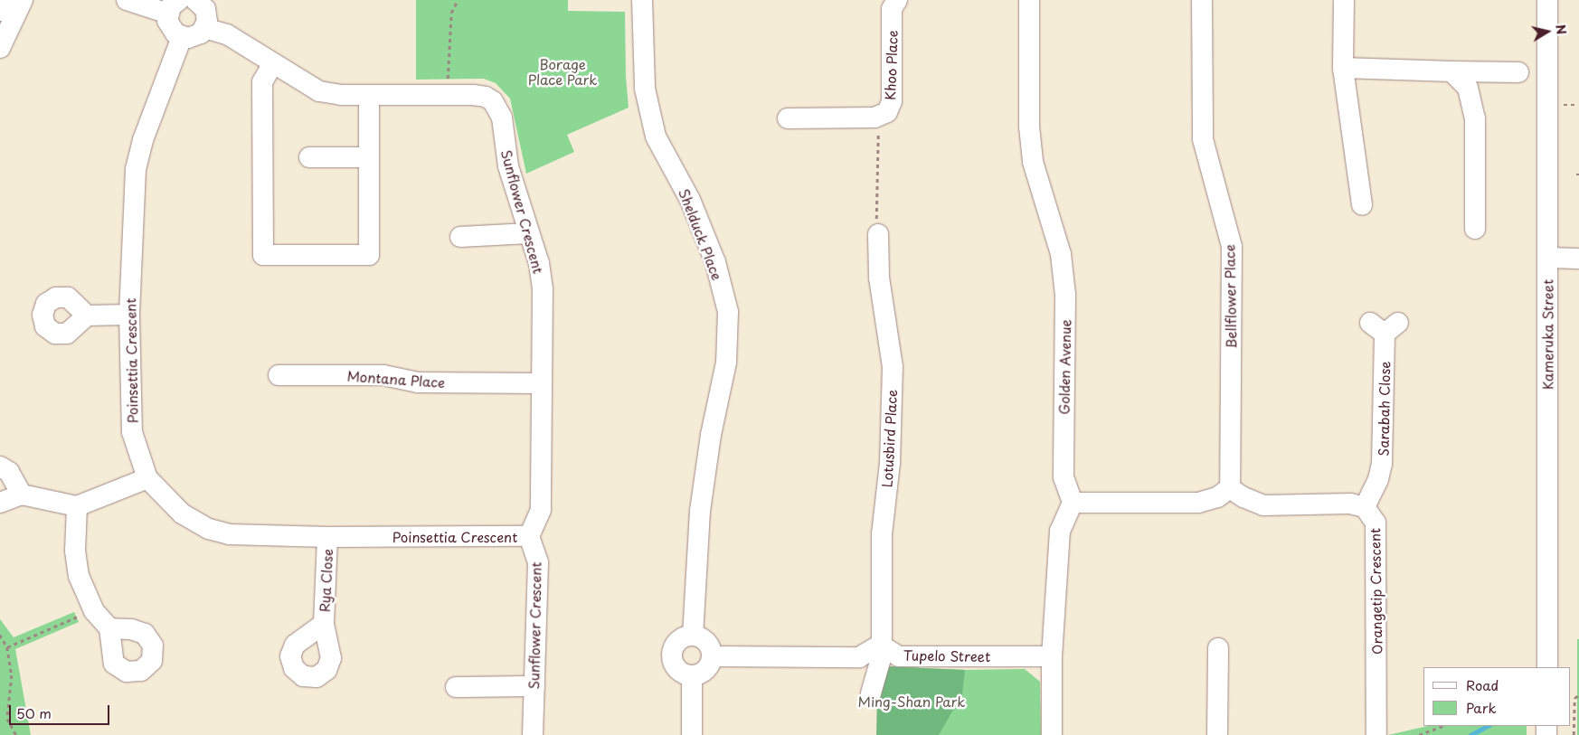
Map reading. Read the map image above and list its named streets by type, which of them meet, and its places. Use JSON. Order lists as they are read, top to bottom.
{
  "streets": {
    "street": [
      "Khoo Place",
      "Sunflower Crescent",
      "Shelduck Place",
      "Bellflower Place",
      "Kameruka Street",
      "Poinsettia Crescent",
      "Golden Avenue",
      "Montana Place",
      "Sarabah Close",
      "Lotusbird Place",
      "Rya Close",
      "Orangetip Crescent",
      "Tupelo Street"
    ]
  },
  "crossings": [
    ["Sunflower Crescent", "Poinsettia Crescent"],
    ["Sunflower Crescent", "Montana Place"],
    ["Poinsettia Crescent", "Rya Close"],
    ["Sarabah Close", "Orangetip Crescent"],
    ["Lotusbird Place", "Tupelo Street"]
  ],
  "parks": ["Borage Place Park", "Ming-Shan Park"],
  "legend": ["Road", "Park"],
  "scale_bar": "50 m",
  "north": "right"
}
